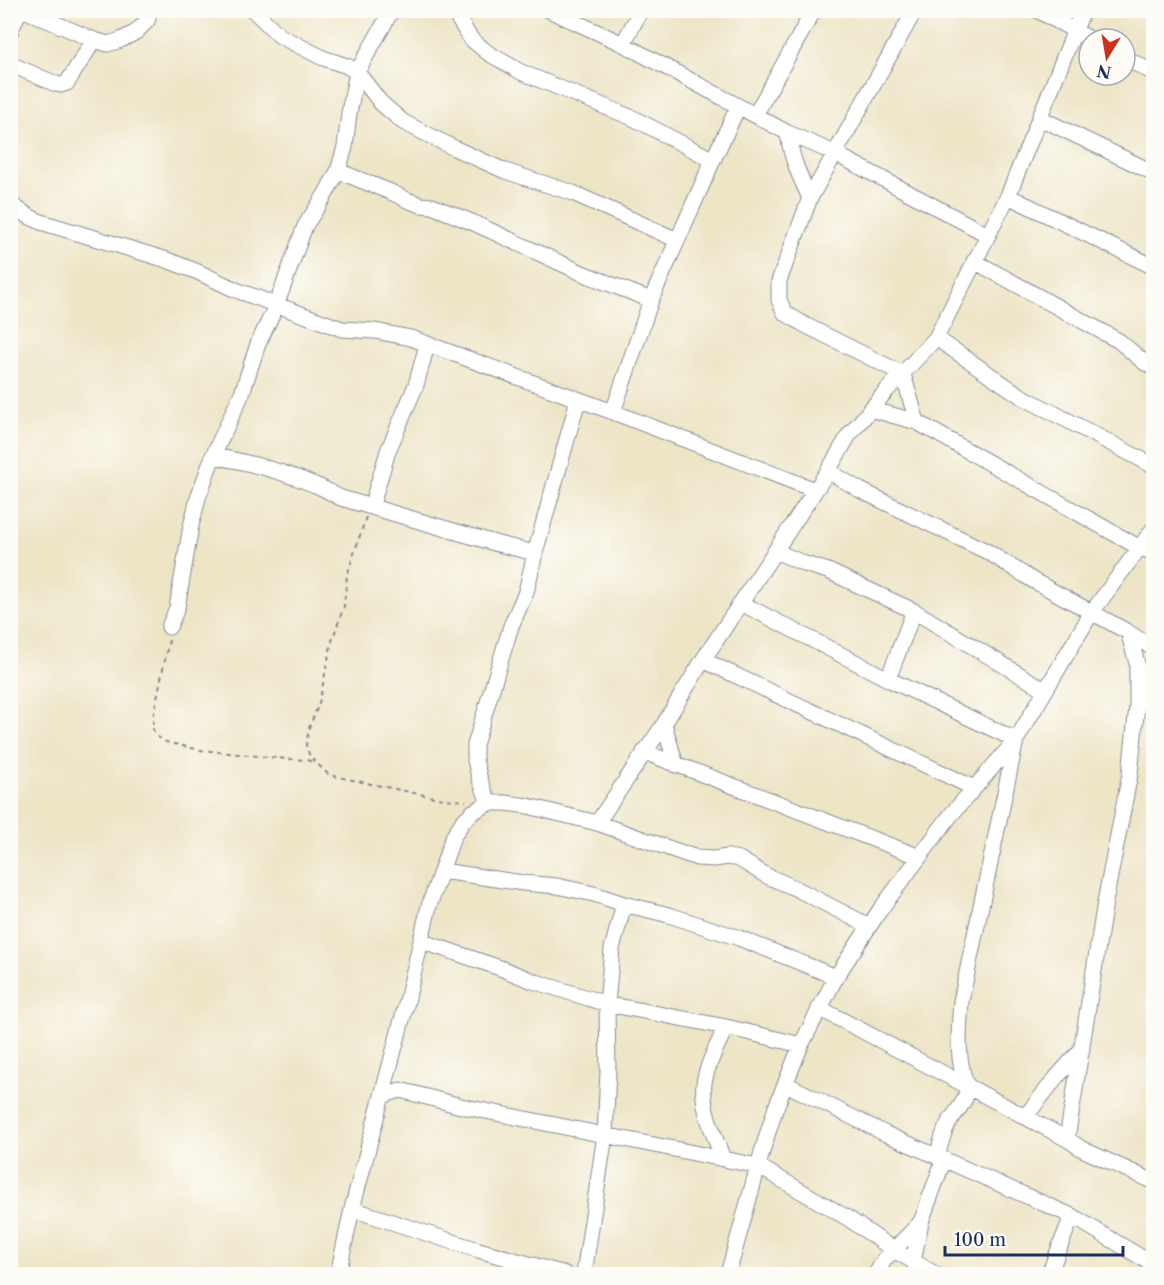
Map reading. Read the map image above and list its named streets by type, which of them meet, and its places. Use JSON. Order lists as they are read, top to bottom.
{
  "scale_bar": "100 m",
  "north": "bottom"
}
